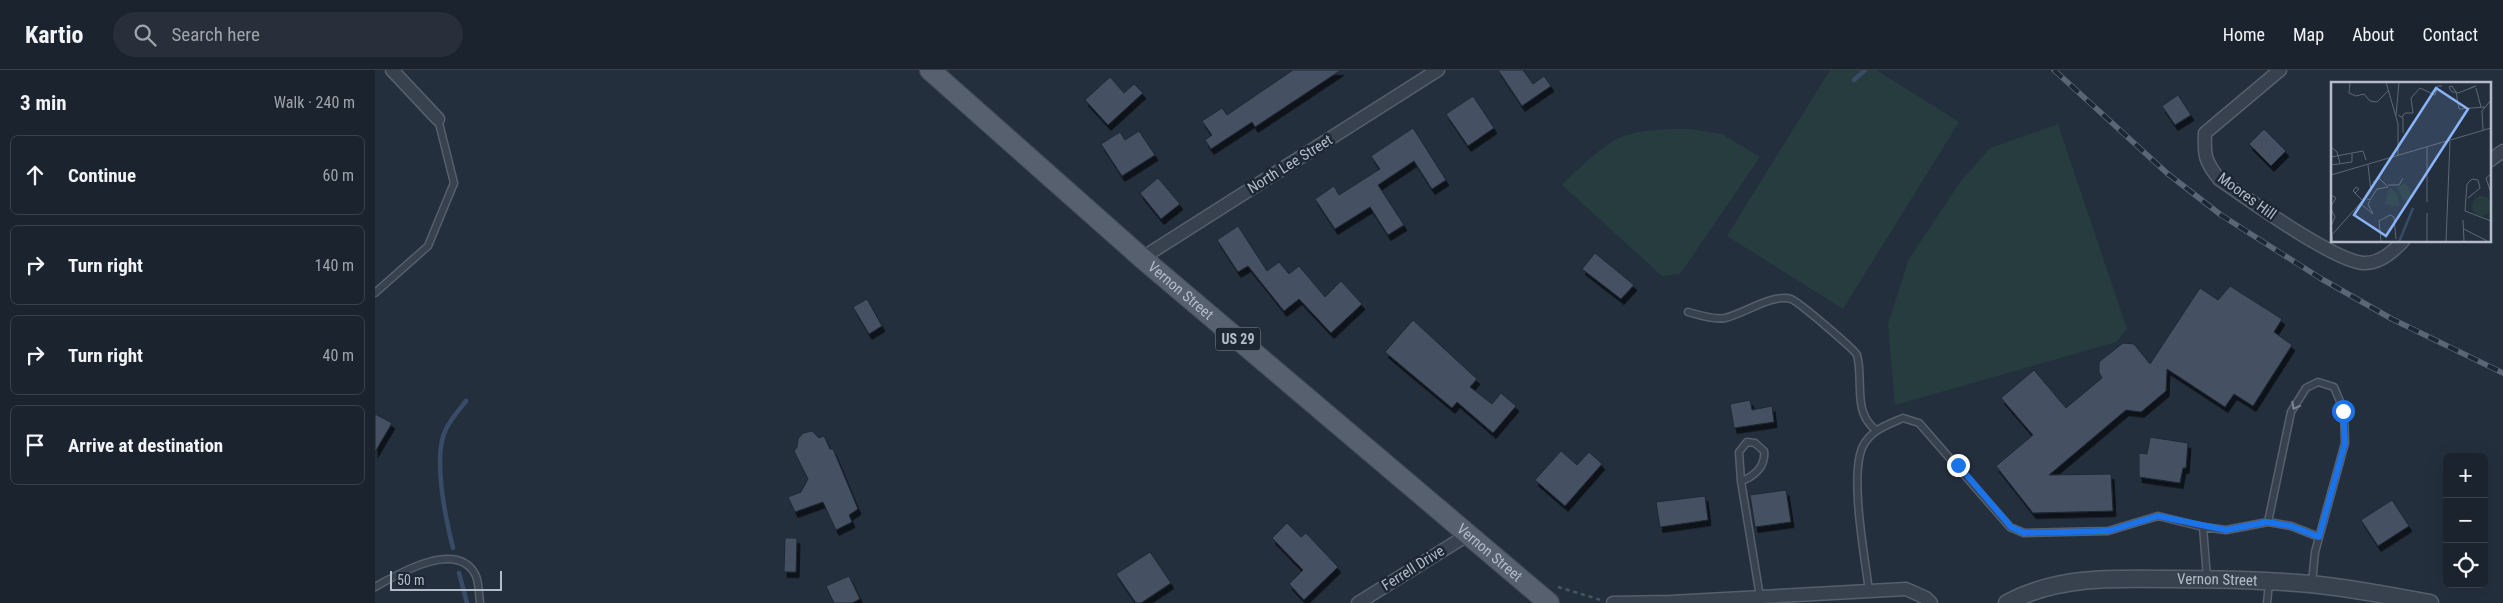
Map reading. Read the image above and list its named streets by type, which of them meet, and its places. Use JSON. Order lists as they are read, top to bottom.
{
  "streets": {
    "main road": ["Vernon Street", "US 29"],
    "street": ["North Lee Street", "Moores Hill", "Ferrell Drive"]
  },
  "crossings": [
    ["North Lee Street", "Vernon Street"],
    ["Vernon Street", "Ferrell Drive"]
  ],
  "scale_bar": "50 m",
  "page": {
    "header": "Kartio",
    "search": "Search here",
    "nav": [
      "Home",
      "Map",
      "About",
      "Contact"
    ],
    "heading": ["3 min", "Walk · 240 m"],
    "list": [
      ["Continue", "60 m"],
      ["Turn right", "140 m"],
      ["Turn right", "40 m"],
      "Arrive at destination"
    ],
    "map_buttons": ["+", "−"],
    "scale": "50 m"
  }
}
